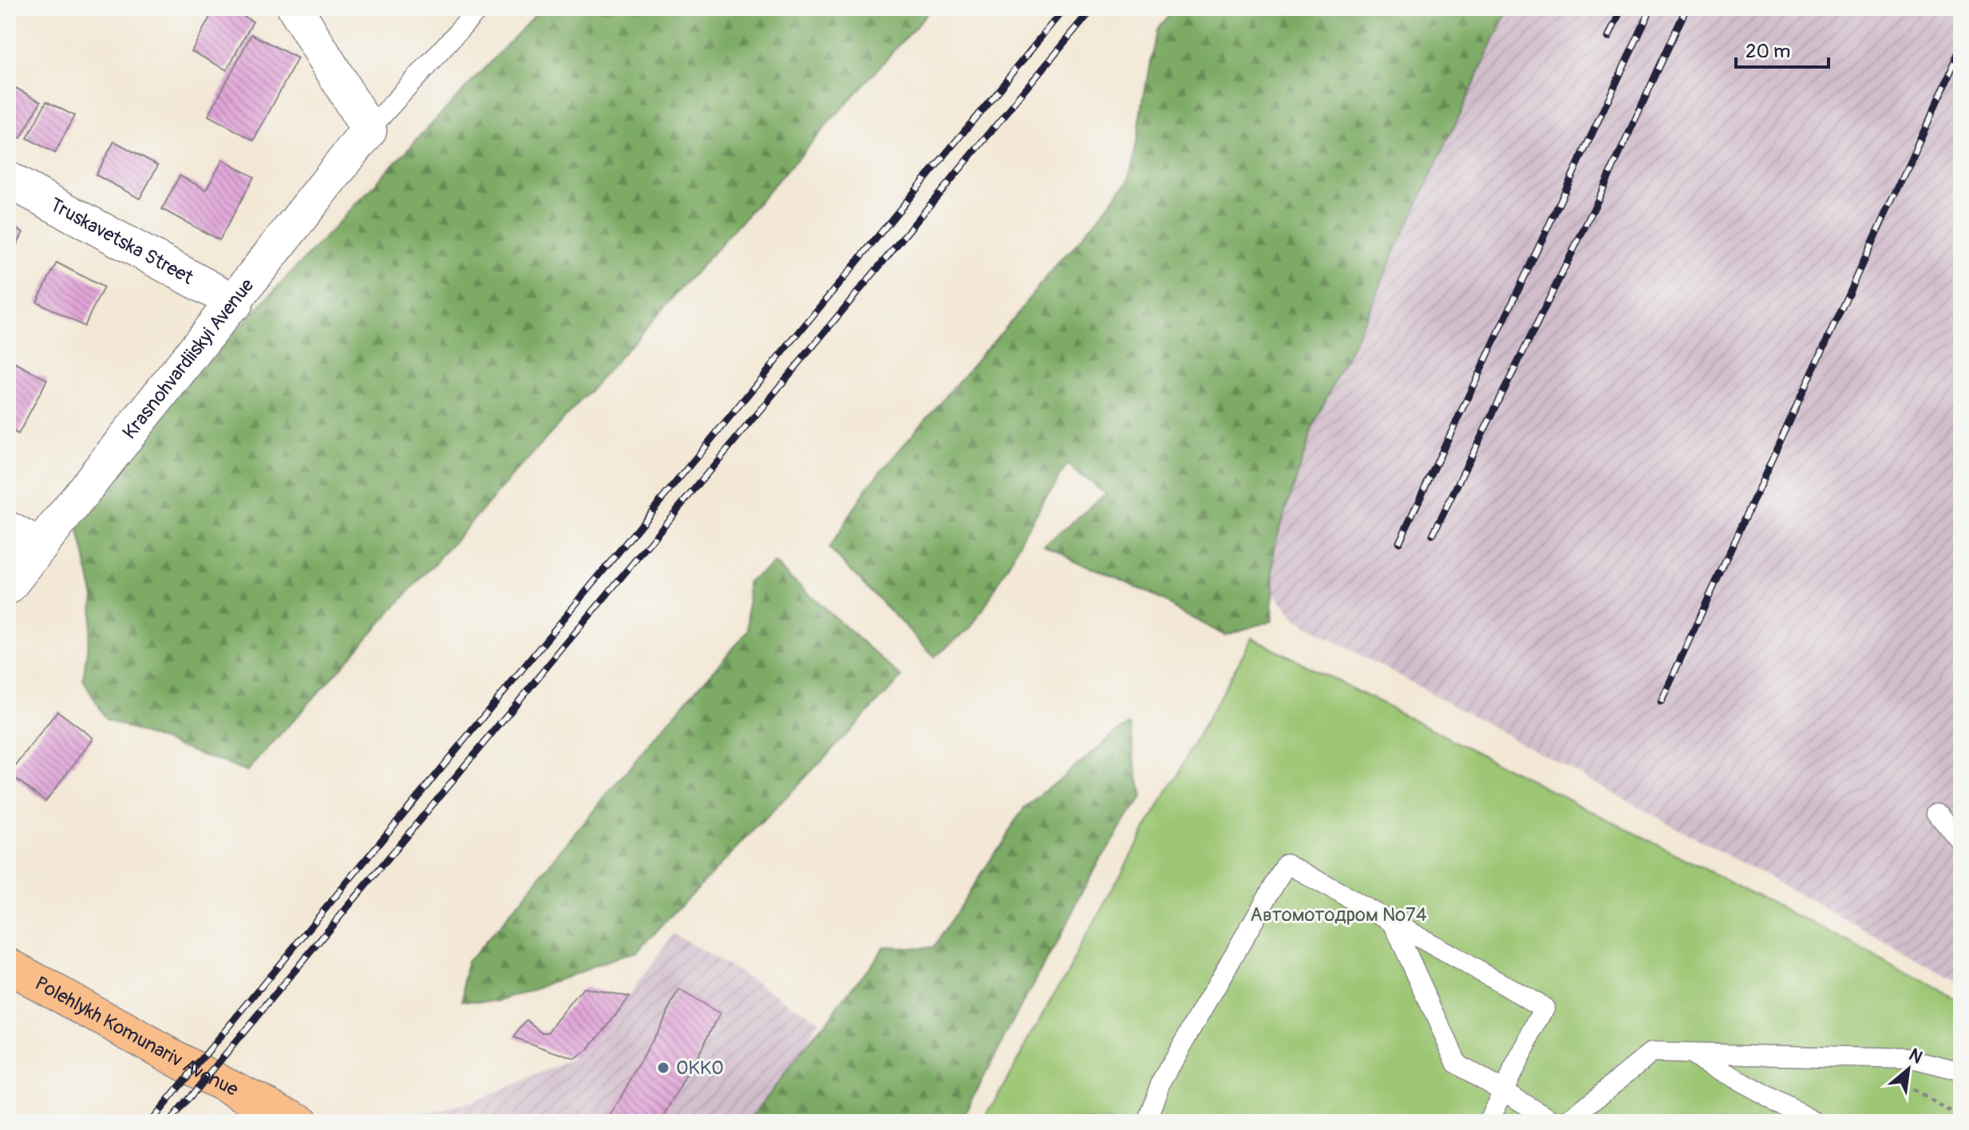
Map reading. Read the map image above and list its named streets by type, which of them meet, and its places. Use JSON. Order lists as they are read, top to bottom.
{
  "streets": {
    "main road": ["Polehlykh Komunariv Avenue"],
    "street": ["Truskavetska Street", "Krasnohvardiiskyi Avenue"]
  },
  "crossings": [
    ["Truskavetska Street", "Krasnohvardiiskyi Avenue"]
  ],
  "parks": ["Автомотодром №74"],
  "places": ["OKKO"],
  "scale_bar": "20 m",
  "north": "top right"
}
